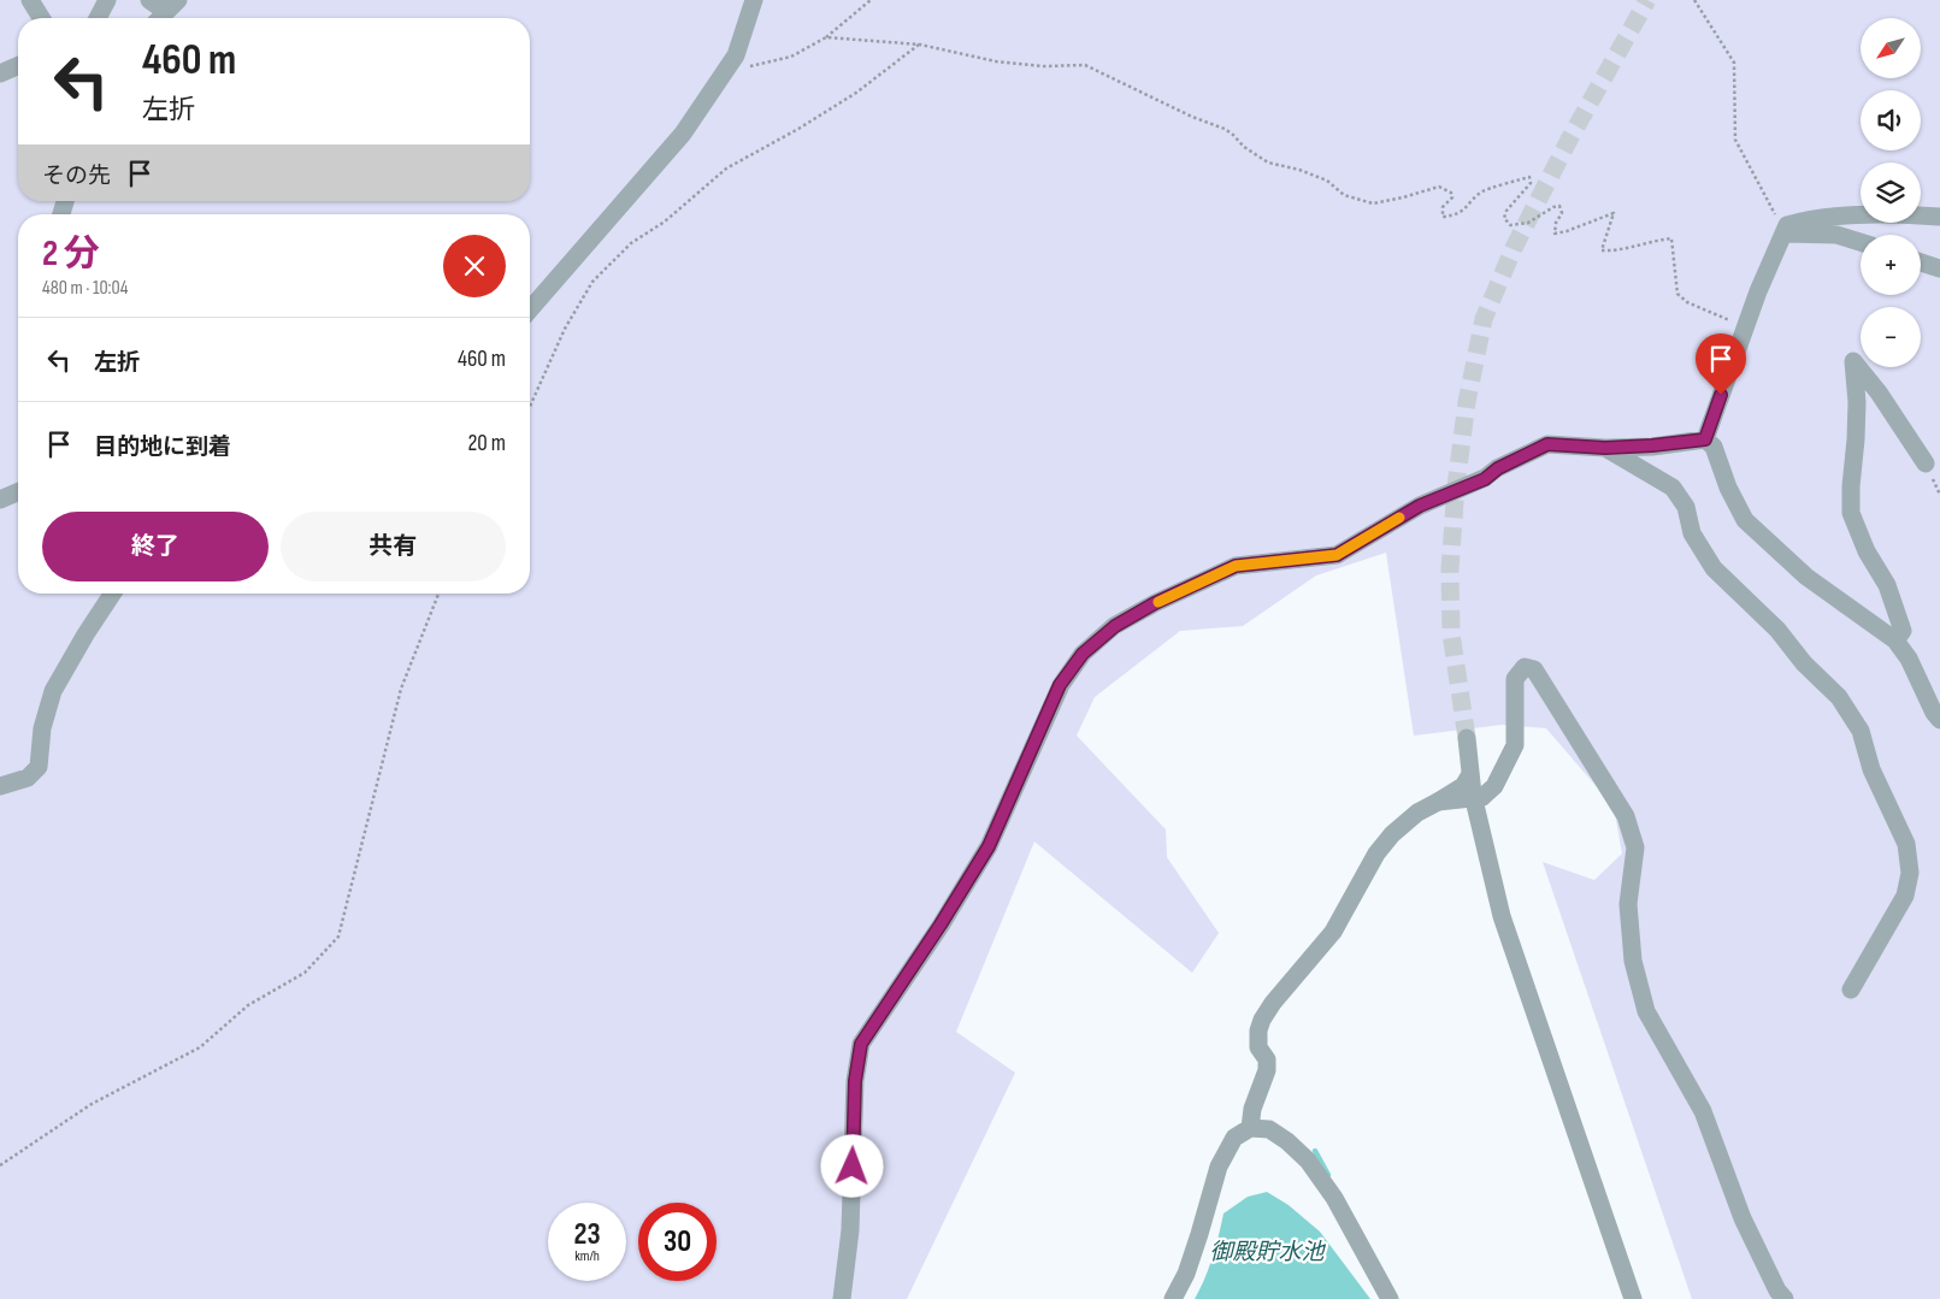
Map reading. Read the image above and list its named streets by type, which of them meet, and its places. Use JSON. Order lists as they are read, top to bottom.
{
  "water": ["御殿貯水池"],
  "north": "bottom left",
  "page": {
    "map_buttons": ["+", "−"],
    "turn": ["460 m", "左折"],
    "then": "その先",
    "heading": ["2 分", "480 m · 10:04"],
    "list": [
      {
        "name": "左折",
        "value": "460 m"
      },
      {
        "name": "目的地に到着",
        "value": "20 m"
      }
    ],
    "buttons": ["終了", "共有"],
    "speed": "23 km/h",
    "limit": "30"
  }
}
